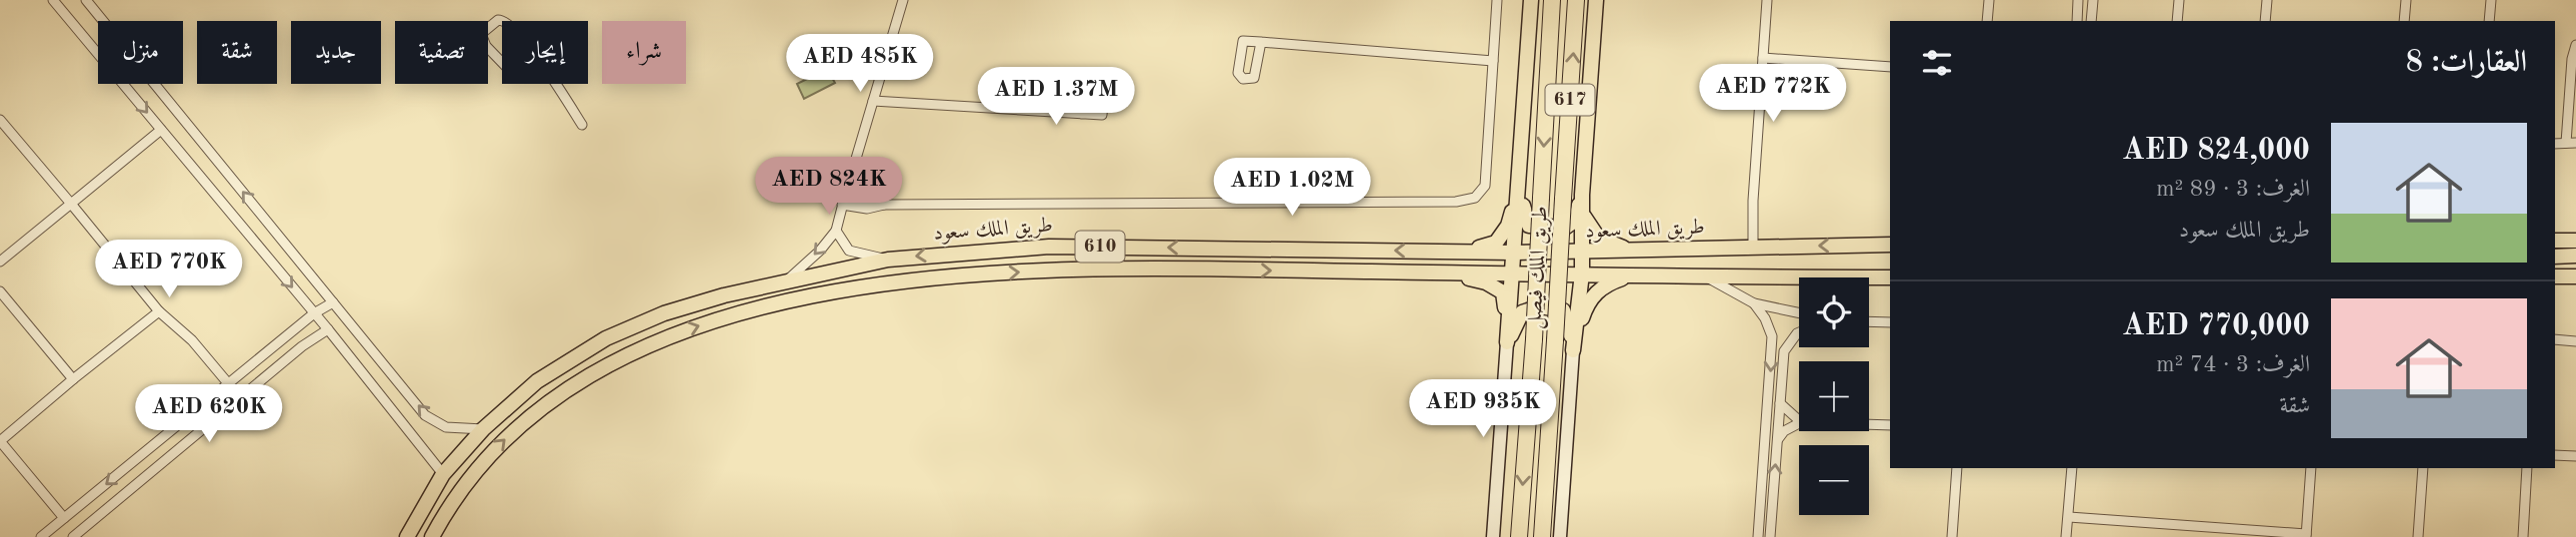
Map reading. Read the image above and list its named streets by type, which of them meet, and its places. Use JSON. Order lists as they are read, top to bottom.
{
  "streets": {
    "highway": ["617", "طريق الملك فيصل"],
    "main road": ["طريق الملك سعود", "610"]
  },
  "page": {
    "chip": [
      "شراء",
      "إيجار",
      "تصفية",
      "جديد",
      "شقة",
      "منزل"
    ],
    "heading": "العقارات: 8",
    "price": [
      "AED 485K",
      "AED 772K",
      "AED 1.37M",
      "AED 824K",
      "AED 1.02M",
      "AED 770K",
      "AED 935K",
      "AED 620K"
    ],
    "list": [
      {
        "name": "AED 824,000",
        "note": "الغرف: 3 · 89 m² · طريق الملك سعود"
      },
      {
        "name": "AED 770,000",
        "note": "الغرف: 3 · 74 m² · شقة"
      }
    ],
    "map_buttons": ["+", "−"]
  }
}
